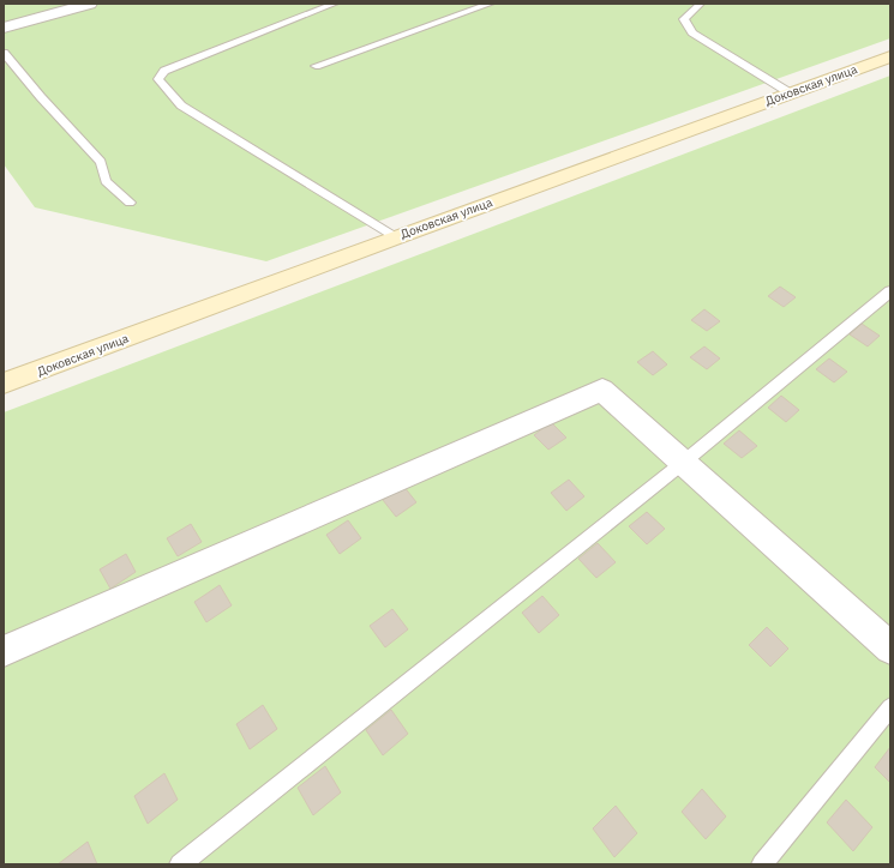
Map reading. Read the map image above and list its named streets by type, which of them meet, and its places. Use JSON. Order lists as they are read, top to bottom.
{
  "streets": {
    "street": ["Доковская улица"]
  }
}
